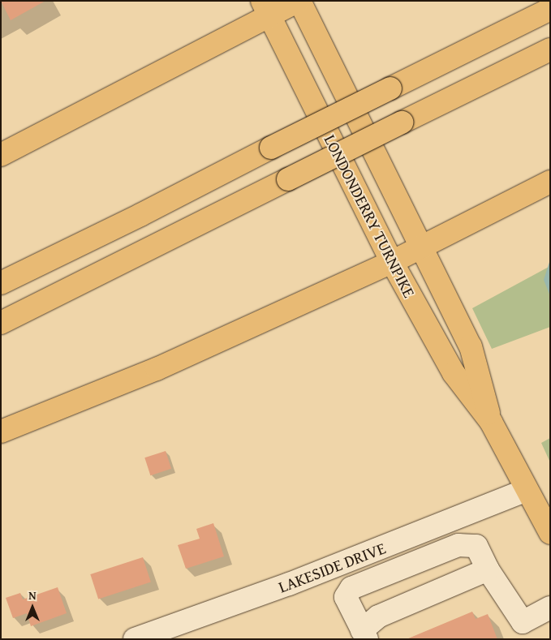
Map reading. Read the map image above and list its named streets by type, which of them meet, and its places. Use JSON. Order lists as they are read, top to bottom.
{
  "streets": {
    "main road": ["LONDONDERRY TURNPIKE"],
    "street": ["LAKESIDE DRIVE"]
  },
  "crossings": [
    ["LONDONDERRY TURNPIKE", "LAKESIDE DRIVE"]
  ],
  "north": "top"
}
